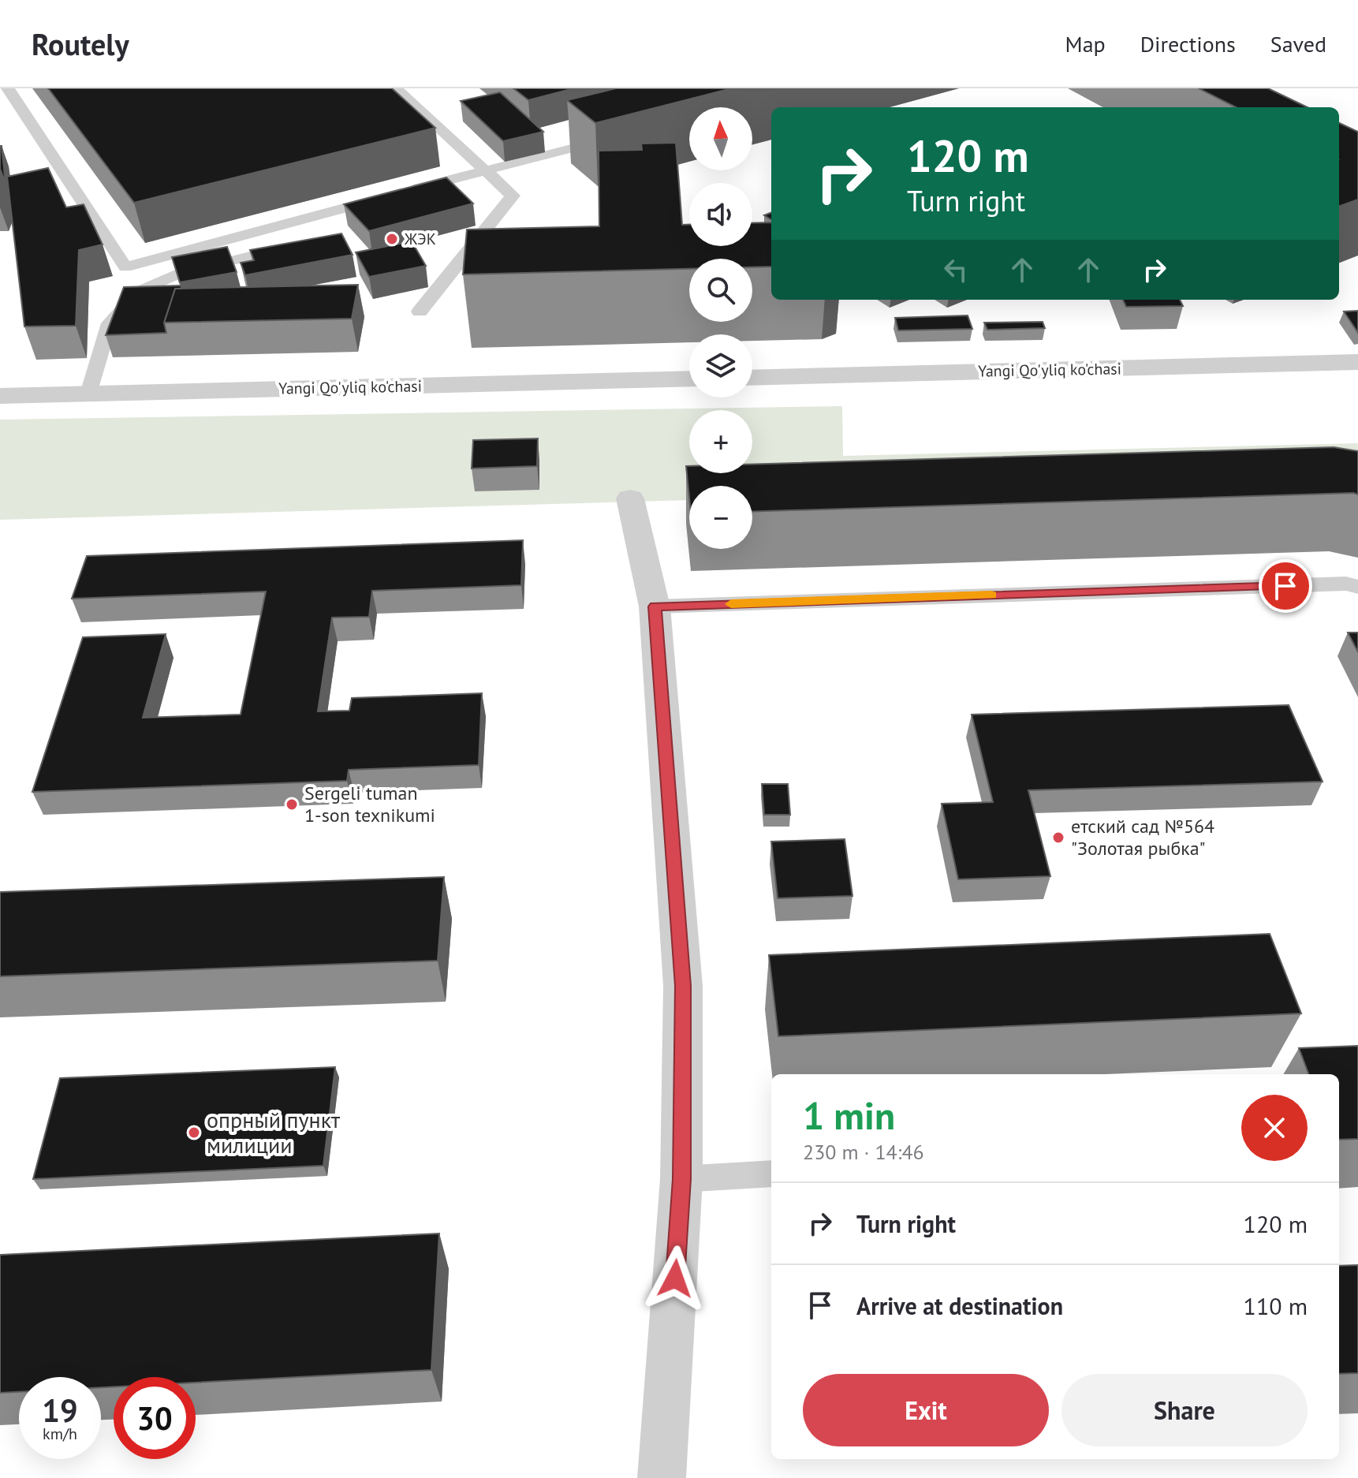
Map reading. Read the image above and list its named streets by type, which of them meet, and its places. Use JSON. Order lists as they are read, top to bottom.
{
  "streets": {
    "street": ["Yangi Qo'yliq ko'chasi"]
  },
  "places": [
    "ЖЭК",
    "Sergeli tuman 1-son texnikumi",
    "етский сад №564 \"Золотая рыбка\"",
    "опрный пункт милиции"
  ],
  "north": "top",
  "page": {
    "header": "Routely",
    "nav": ["Map", "Directions", "Saved"],
    "map_buttons": ["+", "−"],
    "turn": ["120 m", "Turn right"],
    "heading": ["1 min", "230 m · 14:46"],
    "list": [
      {
        "name": "Turn right",
        "value": "120 m"
      },
      {
        "name": "Arrive at destination",
        "value": "110 m"
      }
    ],
    "buttons": ["Exit", "Share"],
    "speed": "19 km/h",
    "limit": "30"
  }
}
